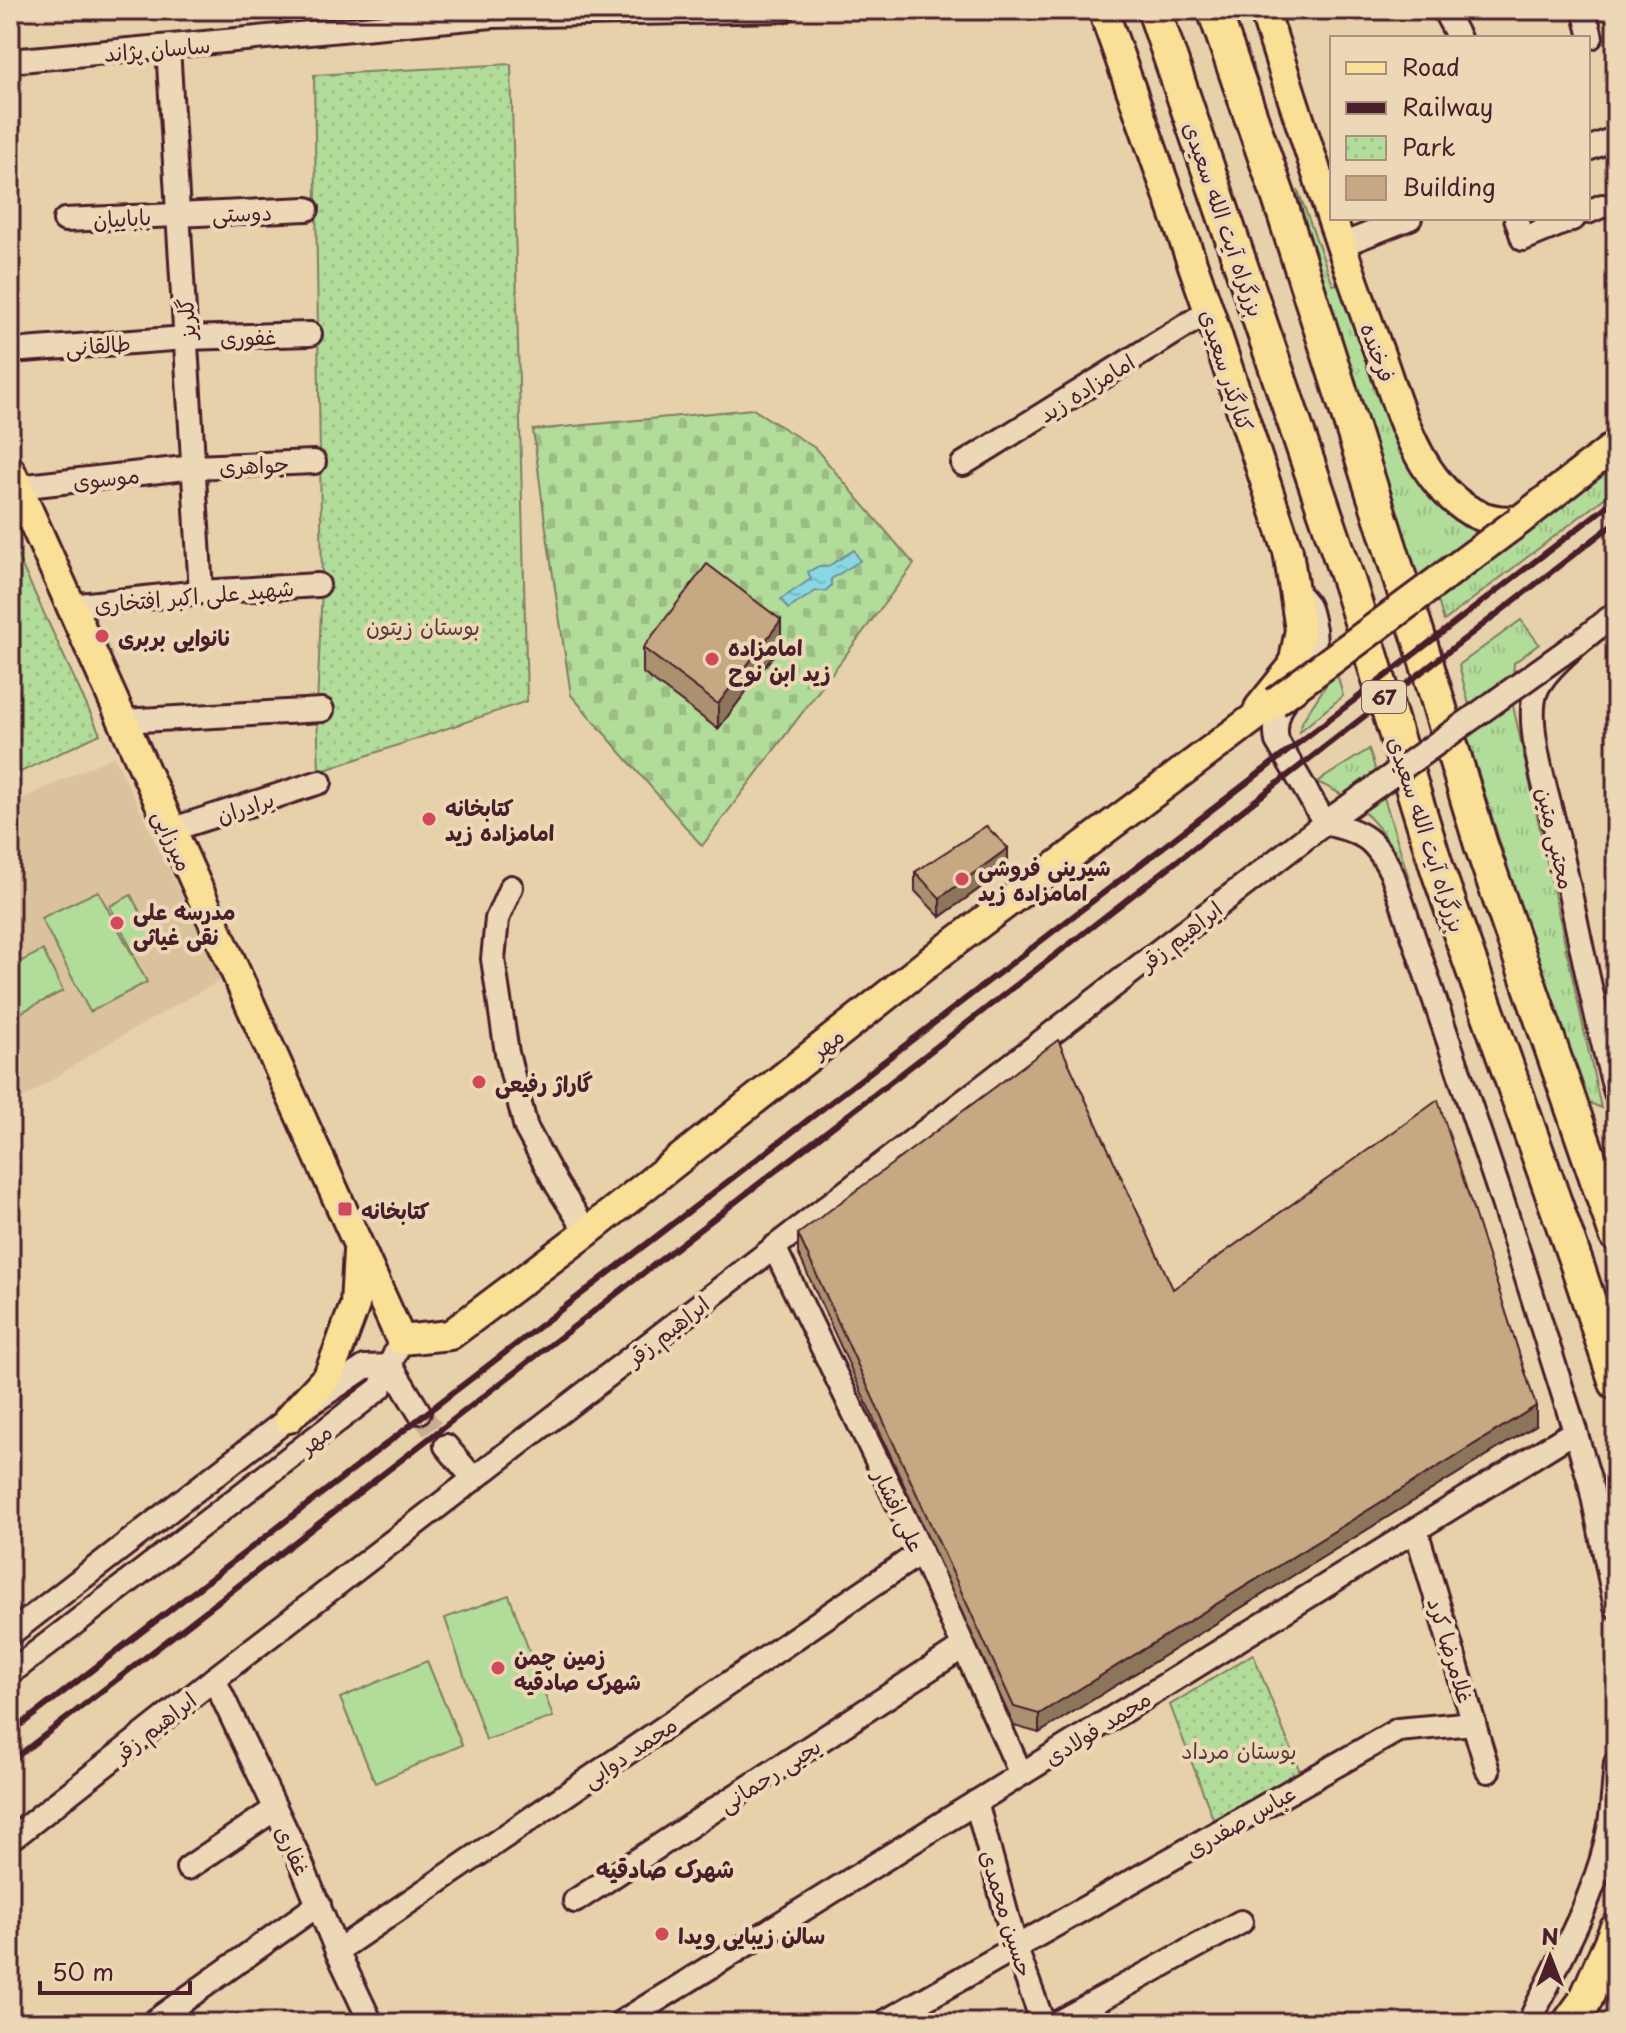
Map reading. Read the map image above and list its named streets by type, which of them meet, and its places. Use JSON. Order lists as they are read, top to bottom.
{
  "streets": {
    "highway": ["بزرگراه آیت الله سعیدی", "67"],
    "main road": [
      "فرخنده",
      "کنارگذر سعیدی",
      "میرزایی",
      "مهر"
    ],
    "street": [
      "ساسان پژاند",
      "دوستی",
      "باباییان",
      "گلریز",
      "غفوری",
      "طالقانی",
      "امامزاده زید",
      "جواهری",
      "موسوی",
      "شهید علی اکبر افتخاری",
      "برادران",
      "مجتبی متین",
      "ابراهیم زقر",
      "علی افشار",
      "غلامرضا کرد",
      "محمد فولادی",
      "محمد دوابی",
      "یحیی رحمانی",
      "عباس صفدری",
      "غفاری",
      "حسین محمدی"
    ]
  },
  "crossings": [
    ["ساسان پژاند", "گلریز"],
    ["دوستی", "باباییان"],
    ["دوستی", "گلریز"],
    ["باباییان", "گلریز"],
    ["گلریز", "غفوری"],
    ["گلریز", "طالقانی"],
    ["گلریز", "جواهری"],
    ["گلریز", "موسوی"],
    ["گلریز", "شهید علی اکبر افتخاری"],
    ["غفوری", "طالقانی"],
    ["کنارگذر سعیدی", "امامزاده زید"],
    ["کنارگذر سعیدی", "مهر"],
    ["جواهری", "موسوی"],
    ["موسوی", "میرزایی"],
    ["شهید علی اکبر افتخاری", "میرزایی"],
    ["برادران", "میرزایی"],
    ["مجتبی متین", "ابراهیم زقر"],
    ["میرزایی", "مهر"],
    ["ابراهیم زقر", "علی افشار"],
    ["ابراهیم زقر", "غفاری"],
    ["علی افشار", "محمد فولادی"],
    ["علی افشار", "محمد دوابی"],
    ["علی افشار", "یحیی رحمانی"],
    ["غلامرضا کرد", "محمد فولادی"],
    ["غلامرضا کرد", "عباس صفدری"],
    ["محمد فولادی", "حسین محمدی"],
    ["محمد دوابی", "غفاری"],
    ["عباس صفدری", "حسین محمدی"]
  ],
  "districts": ["شهرک صادقیه"],
  "parks": ["بوستان زیتون", "بوستان مرداد"],
  "places": {
    "other": [
      "نانوایی بربری",
      "امامزاده زید ابن نوح",
      "کتابخانه امامزاده زید",
      "شیرینی فروشی امامزاده زید",
      "مدرسه علی نقی غیاثی",
      "گاراژ رفیعی",
      "زمین چمن شهرک صادقیه",
      "سالن زیبایی ویدا"
    ],
    "transit": ["کتابخانه"]
  },
  "legend": [
    "Road",
    "Railway",
    "Park",
    "Building"
  ],
  "scale_bar": "50 m",
  "north": "top"
}
